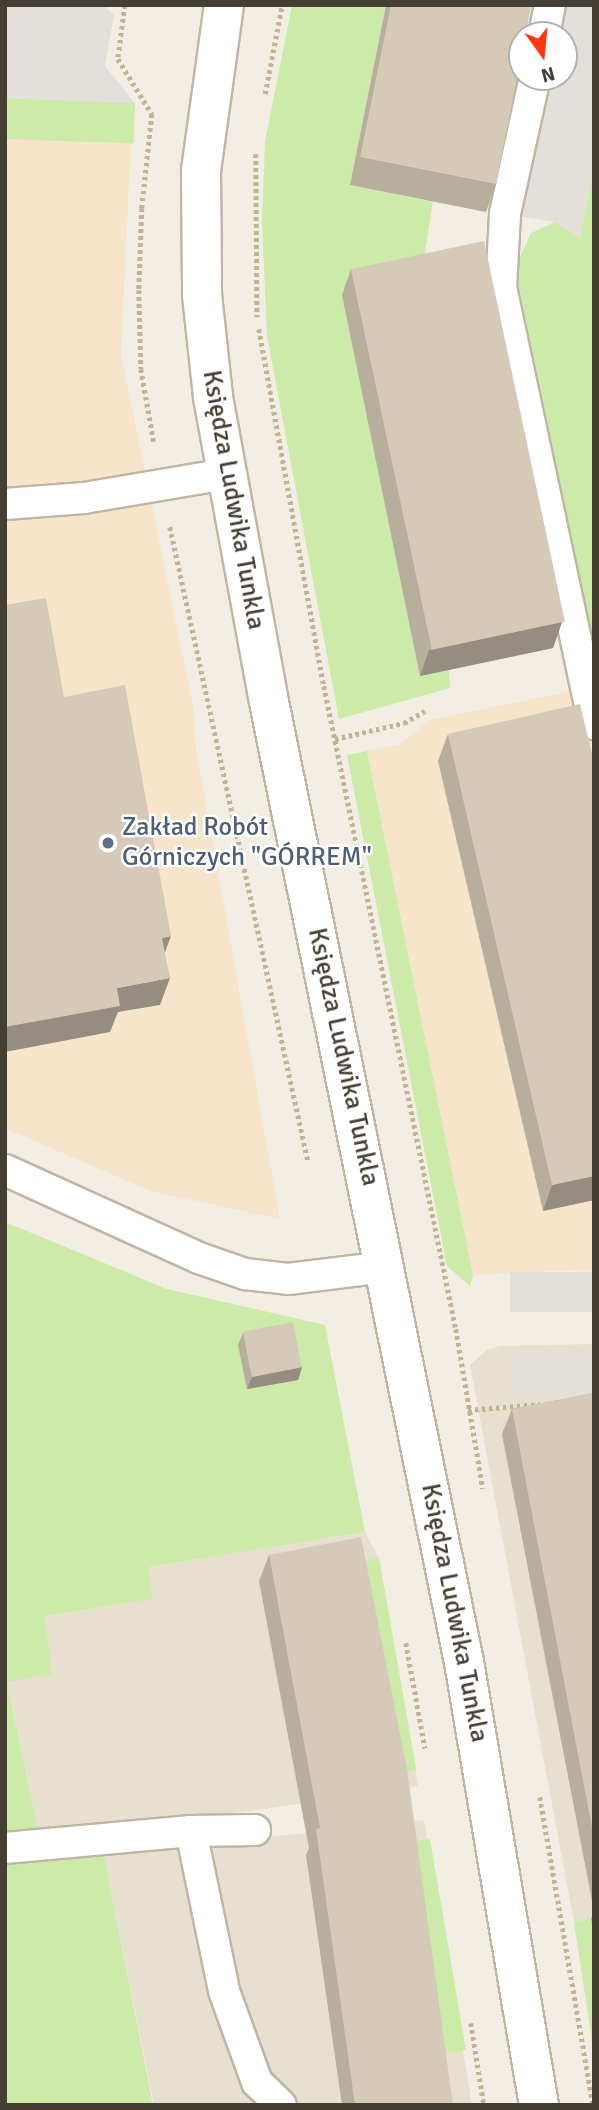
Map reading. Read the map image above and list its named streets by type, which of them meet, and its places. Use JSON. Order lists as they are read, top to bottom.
{
  "streets": {
    "street": ["Księdza Ludwika Tunkla"]
  },
  "places": ["Zakład Robót Górniczych \"GÓRREM\""],
  "north": "bottom"
}
